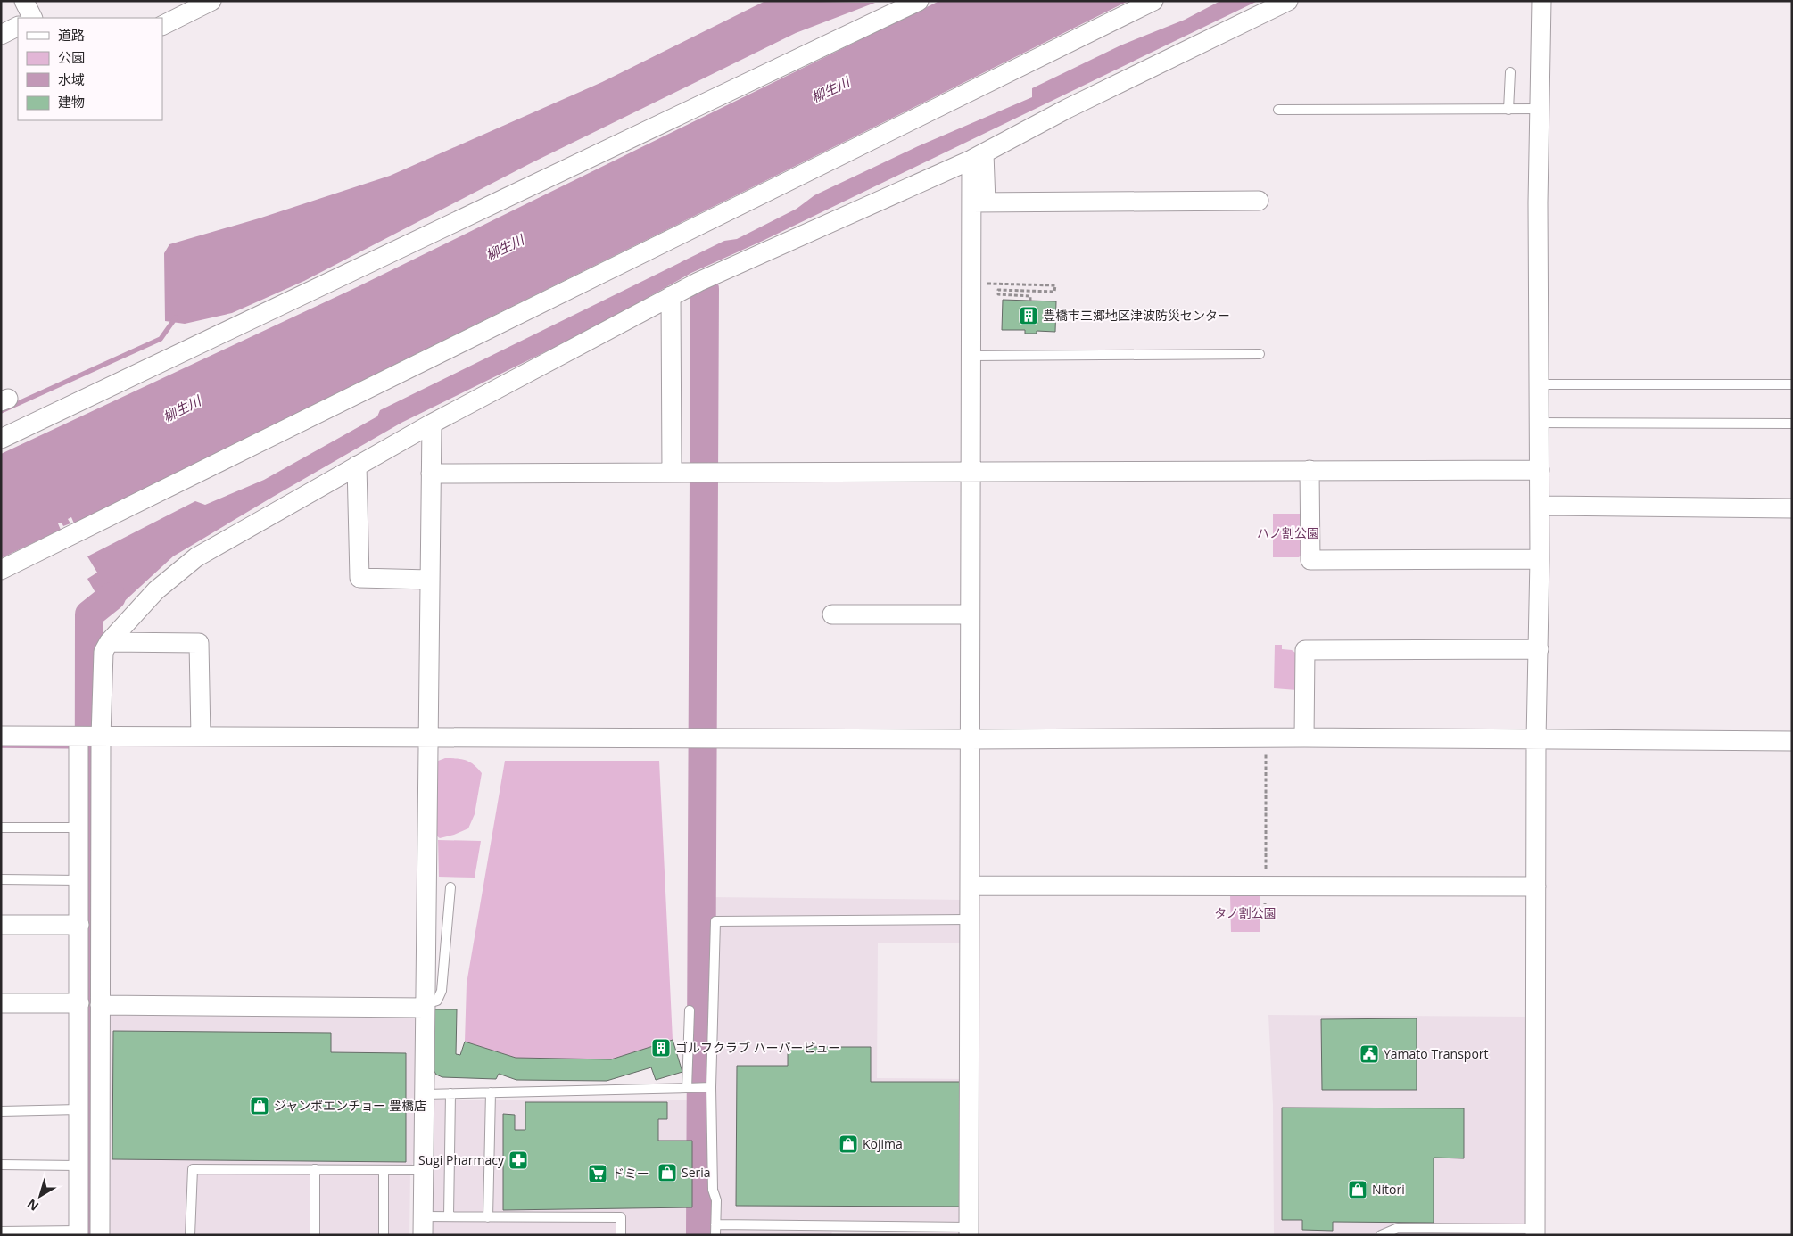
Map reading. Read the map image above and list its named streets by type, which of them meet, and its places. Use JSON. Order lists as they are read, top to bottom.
{
  "water": ["柳生川"],
  "parks": ["ハノ割公園", "タノ割公園"],
  "places": {
    "building": ["豊橋市三郷地区津波防災センター", "ゴルフクラブ ハーバービュー"],
    "public building": ["Yamato Transport"],
    "shop": [
      "ジャンボエンチョー 豊橋店",
      "Kojima",
      "Seria",
      "Nitori"
    ],
    "pharmacy": ["Sugi Pharmacy"],
    "supermarket": ["ドミー"]
  },
  "legend": [
    "道路",
    "公園",
    "水域",
    "建物"
  ],
  "north": "bottom left"
}
